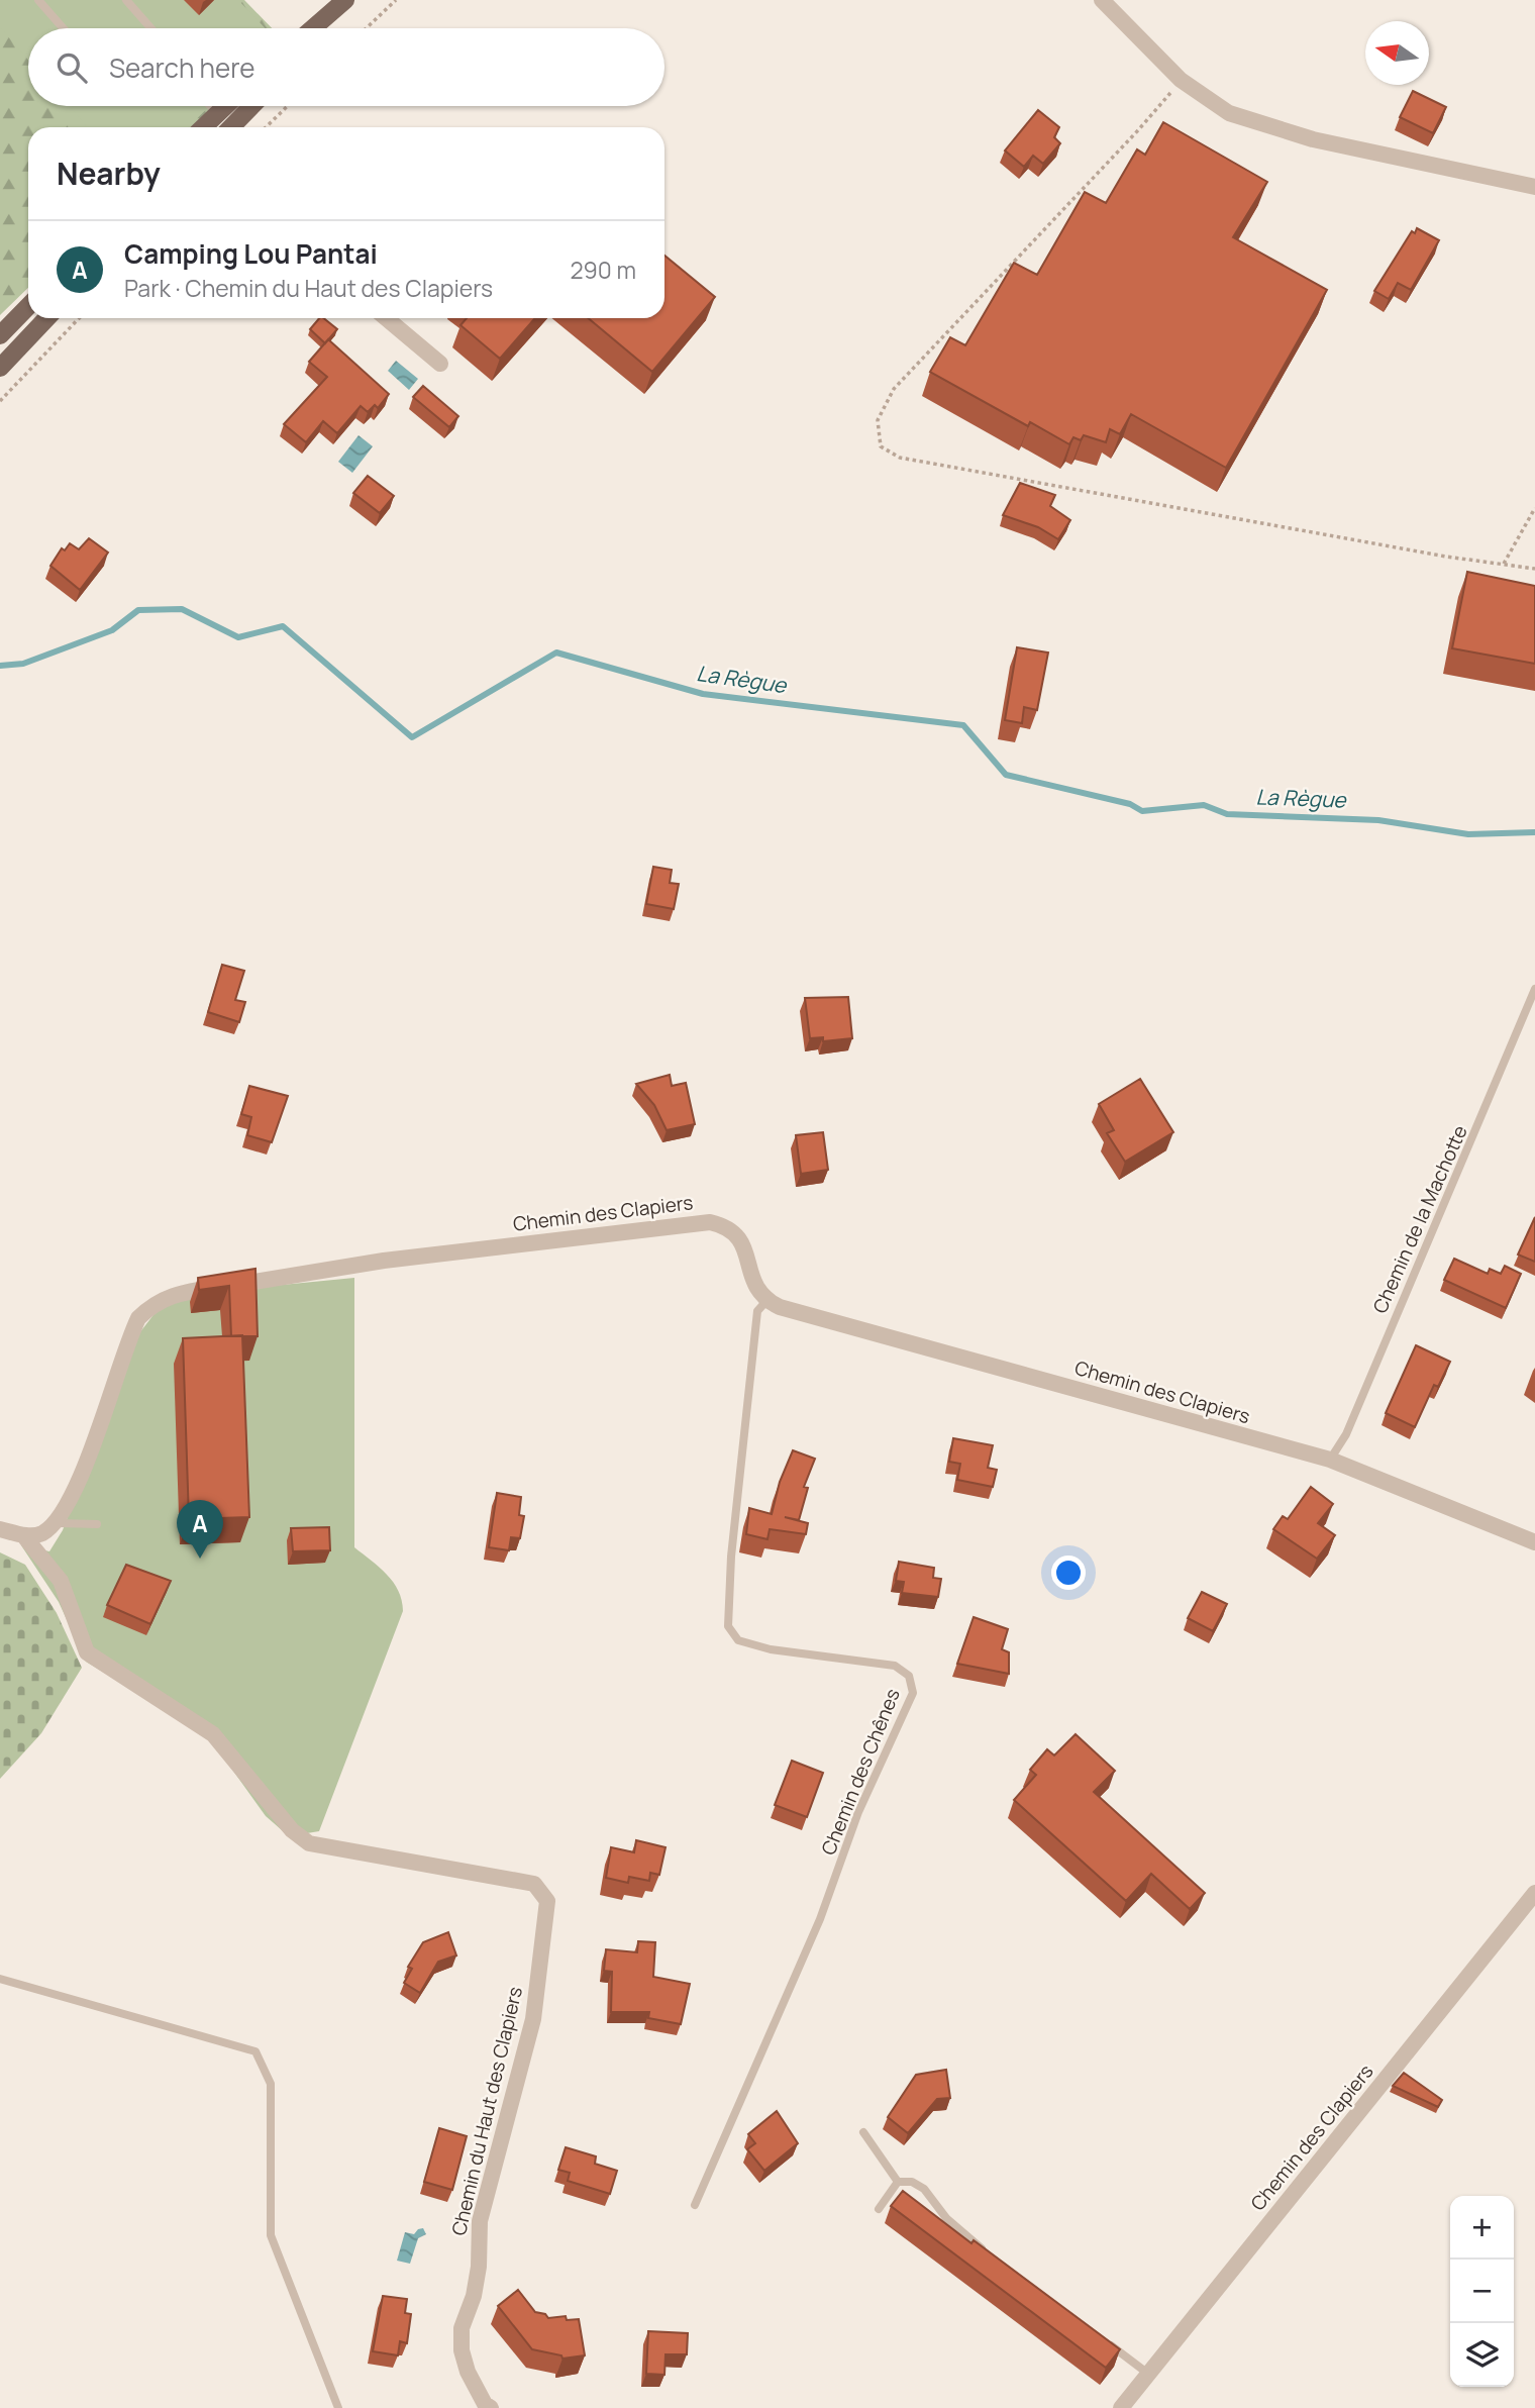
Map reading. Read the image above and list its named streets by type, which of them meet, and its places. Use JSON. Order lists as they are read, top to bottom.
{
  "streets": {
    "street": ["Chemin des Clapiers", "Chemin du Haut des Clapiers"],
    "lane": ["Chemin de la Machotte", "Chemin des Chênes"]
  },
  "crossings": [
    ["Chemin des Clapiers", "Chemin de la Machotte"],
    ["Chemin des Clapiers", "Chemin des Chênes"]
  ],
  "water": ["La Règue"],
  "north": "left",
  "page": {
    "search": "Search here",
    "heading": "Nearby",
    "list": [
      {
        "mark": "A",
        "name": "Camping Lou Pantai",
        "note": "Park · Chemin du Haut des Clapiers",
        "value": "290 m"
      }
    ],
    "pins": "A",
    "map_buttons": ["+", "−"]
  }
}
